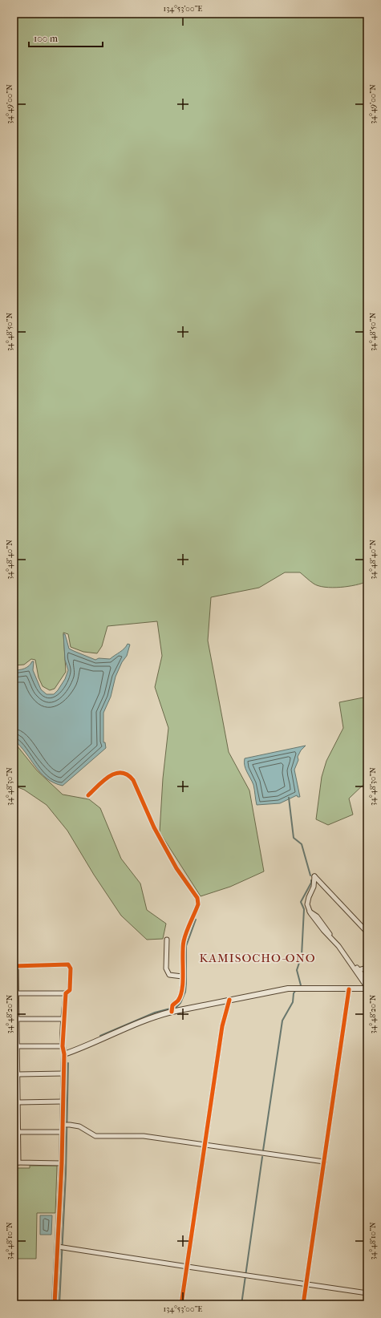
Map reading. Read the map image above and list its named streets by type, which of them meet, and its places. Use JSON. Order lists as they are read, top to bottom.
{
  "districts": ["KAMISOCHO-ONO"],
  "scale_bar": "100 m",
  "coordinates": [
    "134°53'00\"E",
    "34°49'00\"N",
    "34°48'50\"N",
    "34°48'40\"N",
    "34°48'30\"N",
    "34°48'20\"N",
    "34°48'10\"N"
  ]
}
